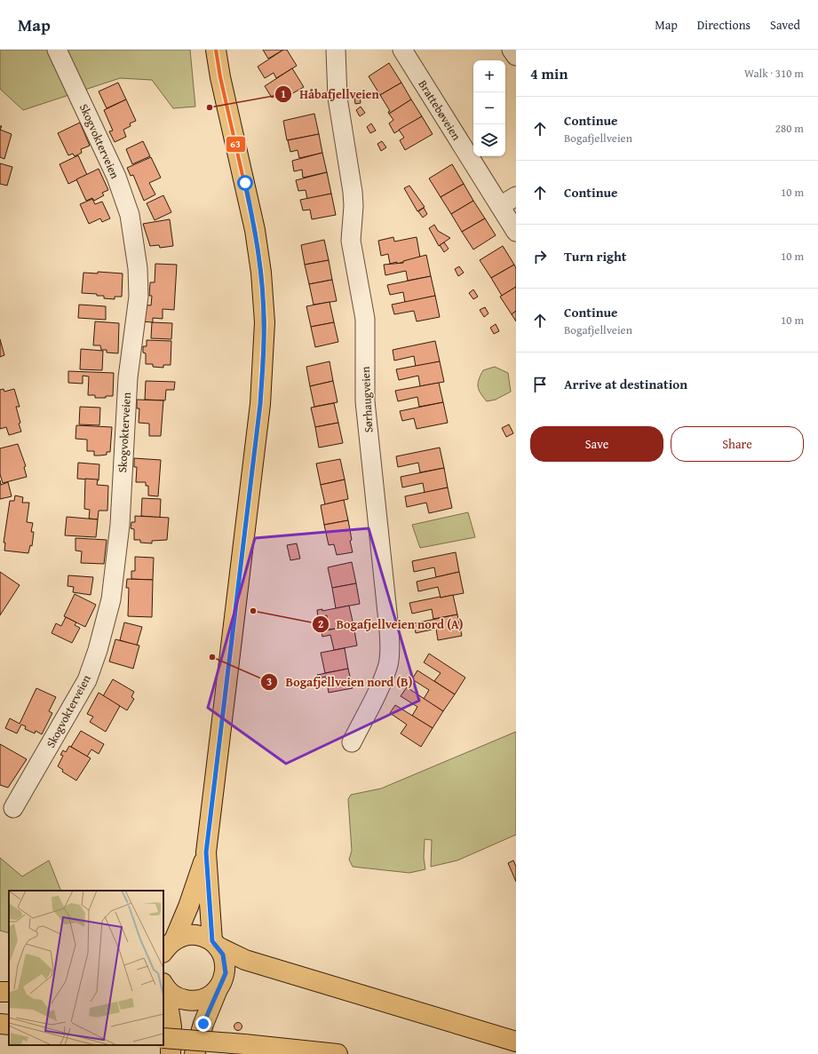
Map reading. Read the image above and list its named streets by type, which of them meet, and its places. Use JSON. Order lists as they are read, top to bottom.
{
  "streets": {
    "street": ["Brattebøveien", "Skogvokterveien", "Sørhaugveien"]
  },
  "places": ["Håbafjellveien", "Bogafjellveien nord (A)", "Bogafjellveien nord (B)"],
  "lines": ["transit line 63"],
  "page": {
    "header": "Map",
    "nav": ["Map", "Directions", "Saved"],
    "heading": ["4 min", "Walk · 310 m"],
    "map_buttons": ["+", "−"],
    "list": [
      ["Continue", "Bogafjellveien", "280 m"],
      ["Continue", "10 m"],
      ["Turn right", "10 m"],
      ["Continue", "Bogafjellveien", "10 m"],
      "Arrive at destination"
    ],
    "buttons": ["Save", "Share"]
  }
}
